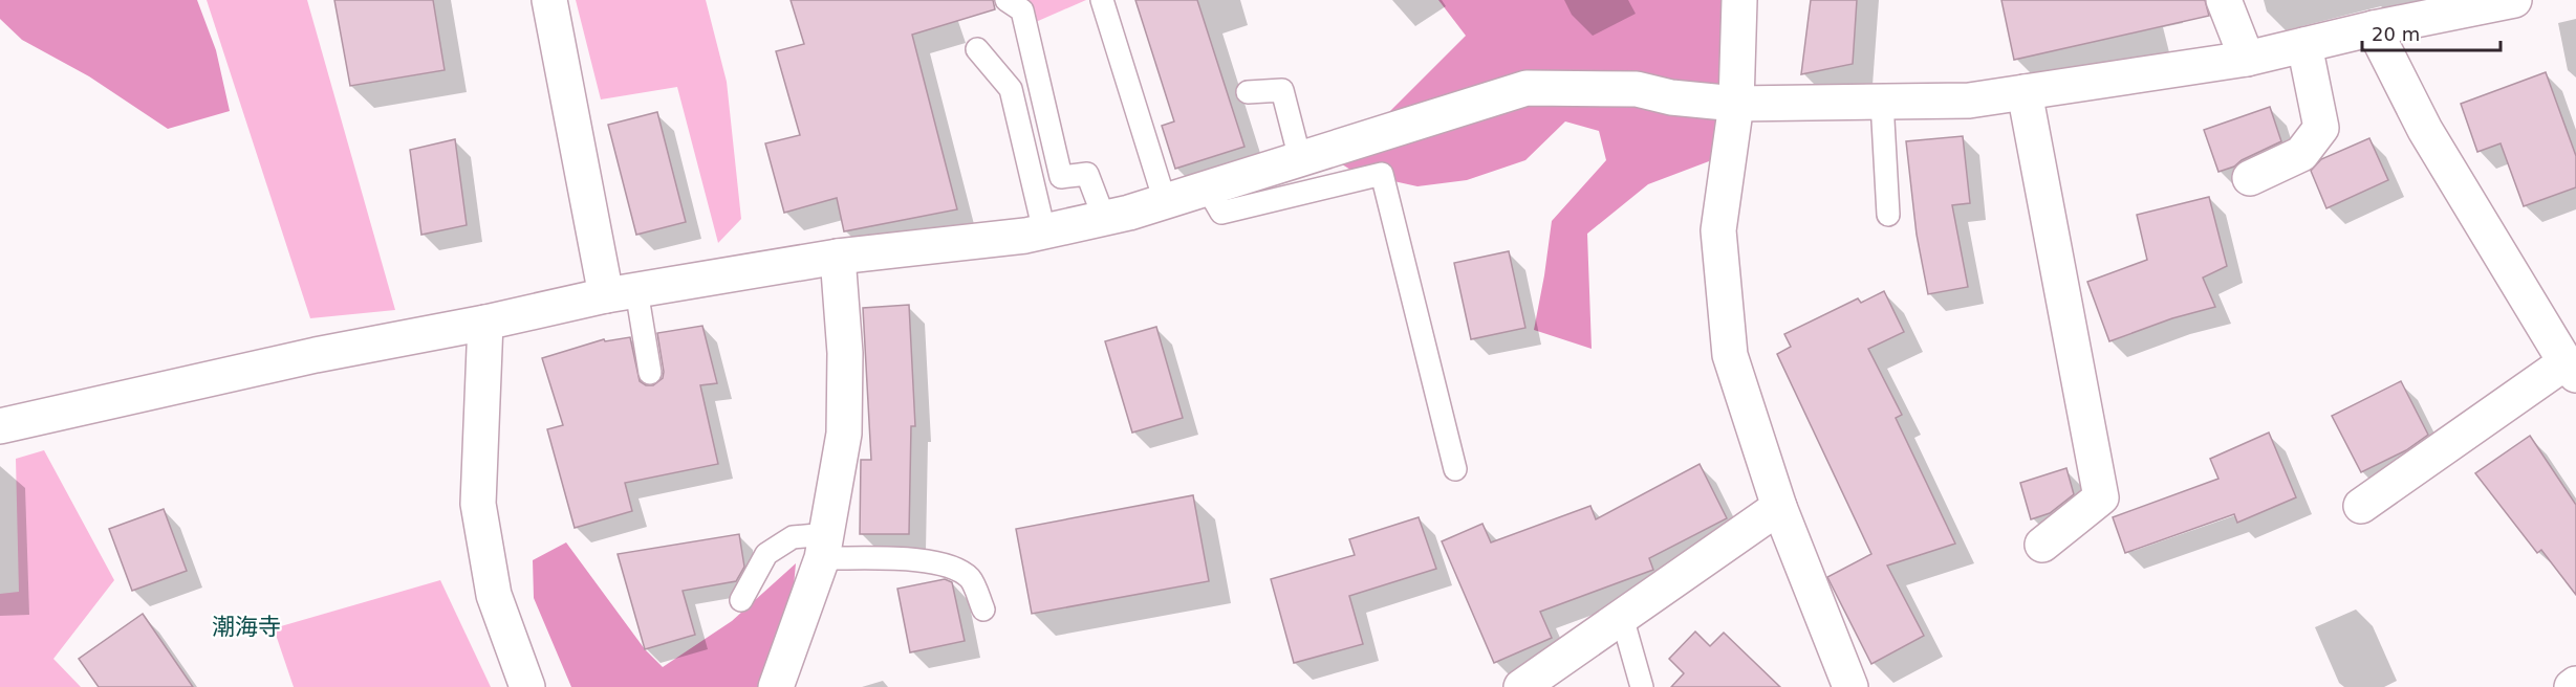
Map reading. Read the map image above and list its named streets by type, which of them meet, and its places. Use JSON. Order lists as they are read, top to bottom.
{
  "districts": ["潮海寺"],
  "scale_bar": "20 m"
}
